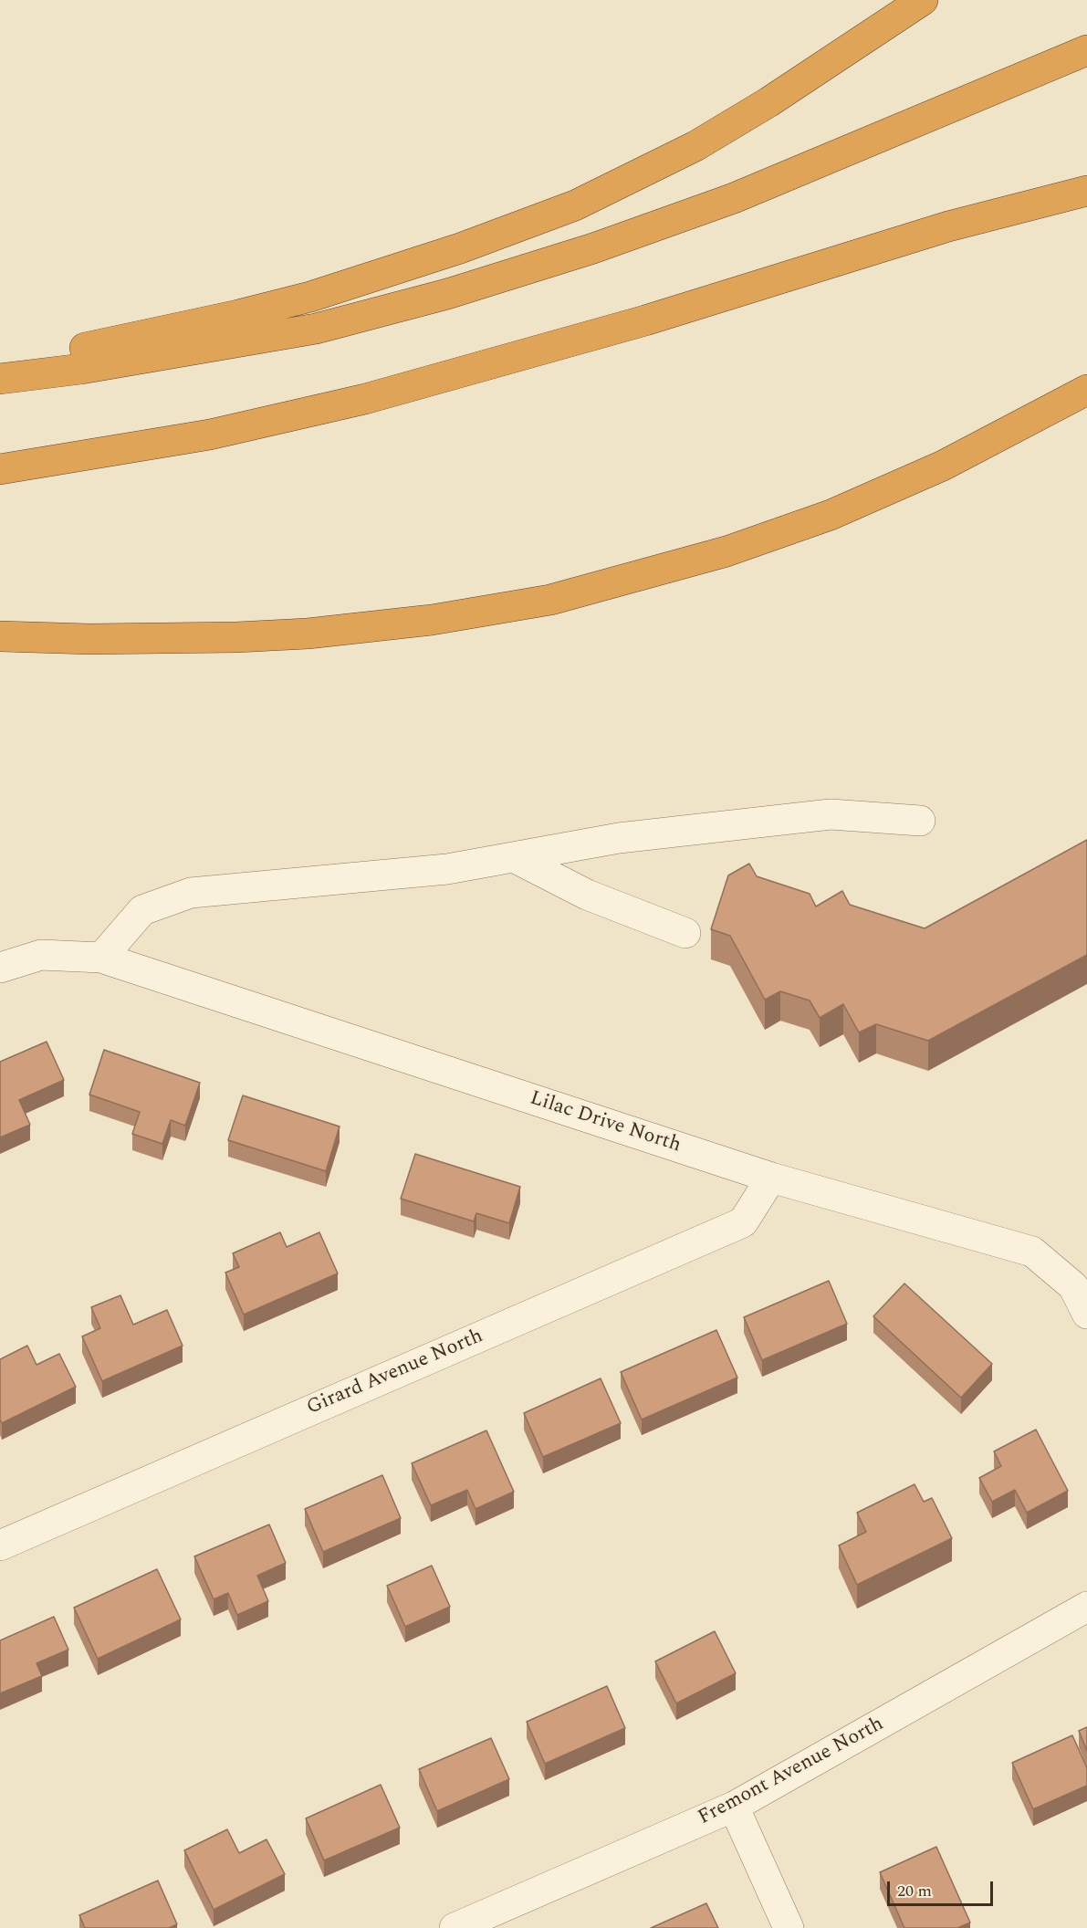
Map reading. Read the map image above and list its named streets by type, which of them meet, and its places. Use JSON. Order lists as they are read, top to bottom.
{
  "streets": {
    "street": ["Lilac Drive North", "Girard Avenue North", "Fremont Avenue North"]
  },
  "crossings": [
    ["Lilac Drive North", "Girard Avenue North"]
  ],
  "scale_bar": "20 m"
}
